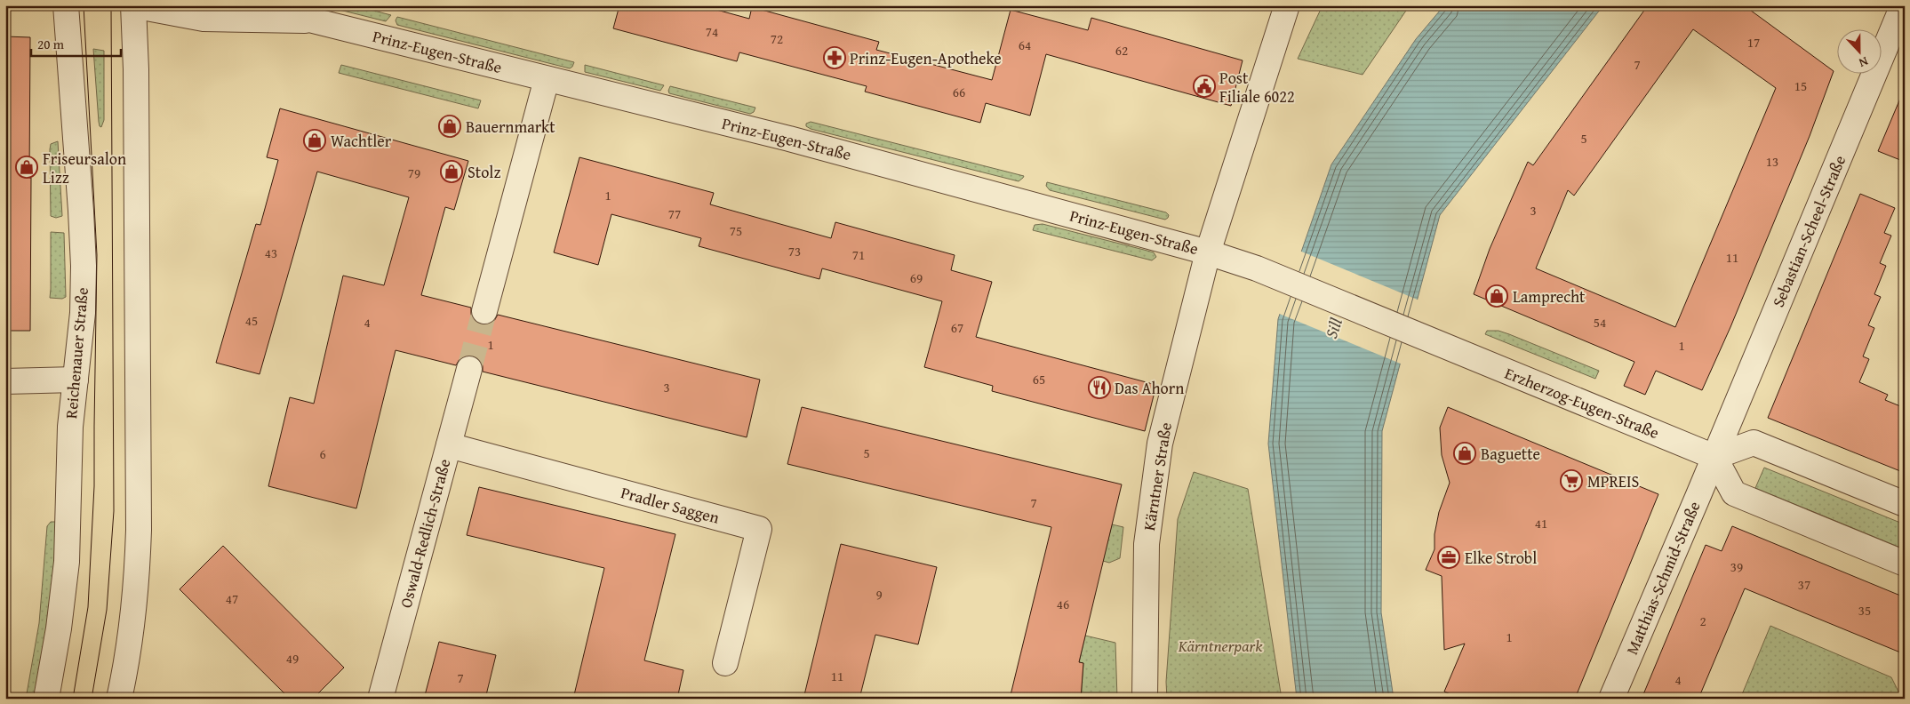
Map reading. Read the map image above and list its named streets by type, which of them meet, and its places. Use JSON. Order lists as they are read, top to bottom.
{
  "streets": {
    "street": [
      "Prinz-Eugen-Straße",
      "Sebastian-Scheel-Straße",
      "Reichenauer Straße",
      "Erzherzog-Eugen-Straße",
      "Kärntner Straße",
      "Pradler Saggen",
      "Oswald-Redlich-Straße",
      "Matthias-Schmid-Straße"
    ]
  },
  "crossings": [
    ["Prinz-Eugen-Straße", "Erzherzog-Eugen-Straße"],
    ["Prinz-Eugen-Straße", "Kärntner Straße"],
    ["Sebastian-Scheel-Straße", "Erzherzog-Eugen-Straße"],
    ["Sebastian-Scheel-Straße", "Matthias-Schmid-Straße"],
    ["Erzherzog-Eugen-Straße", "Matthias-Schmid-Straße"],
    ["Pradler Saggen", "Oswald-Redlich-Straße"]
  ],
  "water": ["Sill"],
  "parks": ["Kärntnerpark"],
  "places": {
    "pharmacy": ["Prinz-Eugen-Apotheke"],
    "public building": ["Post Filiale 6022"],
    "shop": [
      "Bauernmarkt",
      "Wachtler",
      "Friseursalon Lizz",
      "Stolz",
      "Lamprecht",
      "Baguette"
    ],
    "restaurant": ["Das Ahorn"],
    "supermarket": ["MPREIS"],
    "office": ["Elke Strobl"]
  },
  "house_numbers": [
    "74",
    "72",
    "17",
    "64",
    "62",
    "7",
    "15",
    "66",
    "5",
    "13",
    "79",
    "1",
    "3",
    "77",
    "75",
    "73",
    "43",
    "71",
    "11",
    "69",
    "45",
    "4",
    "54",
    "67",
    "1",
    "1",
    "65",
    "3",
    "5",
    "6",
    "7",
    "41",
    "39",
    "37",
    "9",
    "47",
    "46",
    "35",
    "2",
    "1",
    "49",
    "11",
    "7",
    "4"
  ],
  "scale_bar": "20 m",
  "north": "bottom"
}
